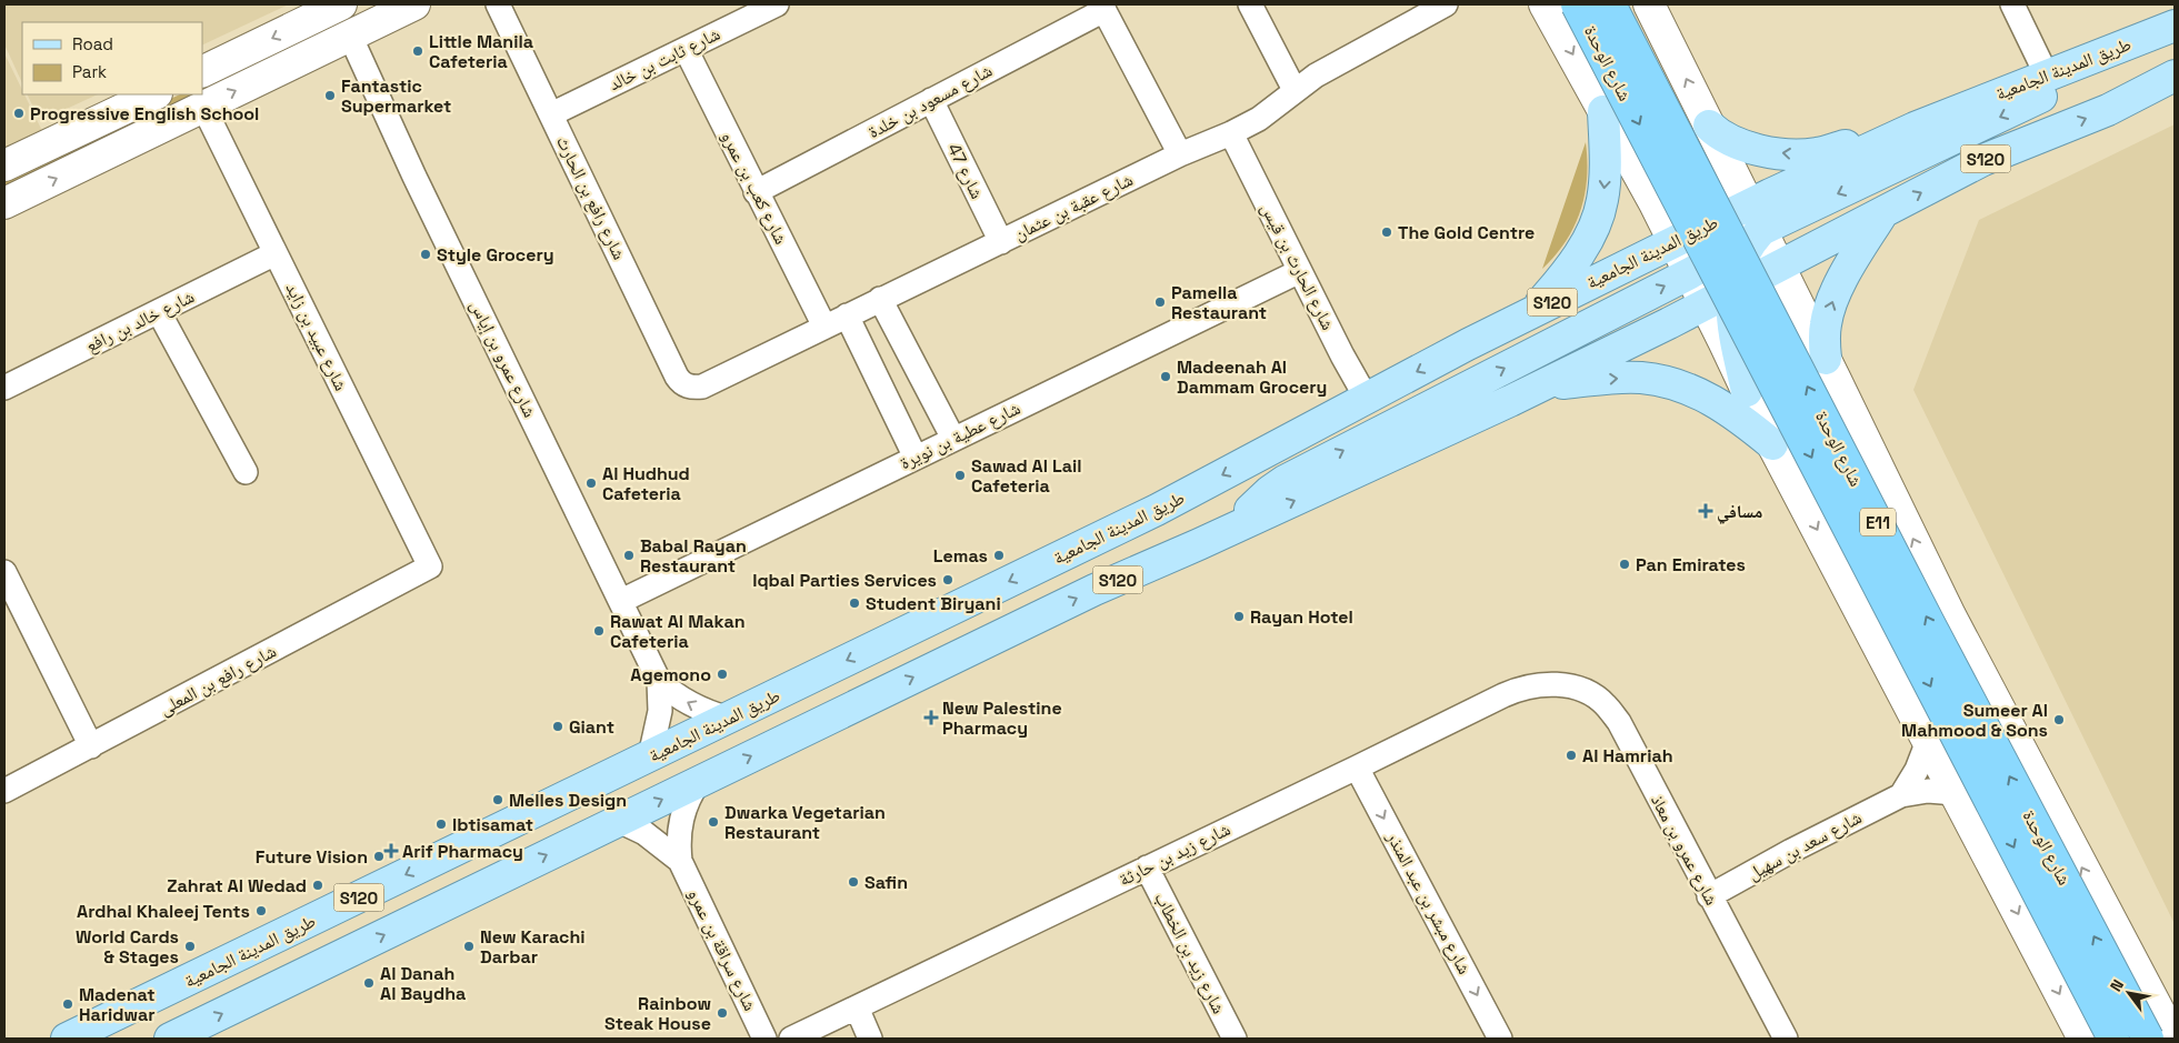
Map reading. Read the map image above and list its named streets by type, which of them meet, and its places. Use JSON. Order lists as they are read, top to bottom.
{
  "streets": {
    "highway": ["شارع الوحدة", "E11"],
    "main road": ["طريق المدينة الجامعية", "S120"],
    "street": [
      "شارع ثابت بن خالد",
      "شارع مسعود بن خلدة",
      "شارع 47",
      "شارع كعب بن عمرو",
      "شارع رافع بن الحارث",
      "شارع عقبة بن عثمان",
      "شارع الحارث بن قيس",
      "شارع خالد بن رافع",
      "شارع عبيد بن زايد",
      "شارع عمرو بن إياس",
      "شارع عطية بن نويرة",
      "شارع رافع بن المعلى",
      "شارع سعد بن سهيل",
      "شارع عمرو بن معاذ",
      "شارع زيد بن حارثة",
      "شارع مبشر بن عبد المنذر",
      "شارع سراقة بن عمرو",
      "شارع زيد بن الخطاب"
    ]
  },
  "crossings": [
    ["شارع ثابت بن خالد", "شارع كعب بن عمرو"],
    ["شارع ثابت بن خالد", "شارع رافع بن الحارث"],
    ["طريق المدينة الجامعية", "شارع الحارث بن قيس"],
    ["طريق المدينة الجامعية", "شارع عمرو بن إياس"],
    ["شارع مسعود بن خلدة", "شارع 47"],
    ["شارع مسعود بن خلدة", "شارع كعب بن عمرو"],
    ["S120", "شارع سراقة بن عمرو"],
    ["شارع 47", "شارع عقبة بن عثمان"],
    ["شارع كعب بن عمرو", "شارع عقبة بن عثمان"],
    ["شارع رافع بن الحارث", "شارع عقبة بن عثمان"],
    ["شارع عقبة بن عثمان", "شارع الحارث بن قيس"],
    ["شارع الحارث بن قيس", "شارع عطية بن نويرة"],
    ["شارع خالد بن رافع", "شارع عبيد بن زايد"],
    ["شارع عبيد بن زايد", "شارع رافع بن المعلى"],
    ["شارع عمرو بن إياس", "شارع عطية بن نويرة"],
    ["شارع سعد بن سهيل", "شارع عمرو بن معاذ"],
    ["شارع عمرو بن معاذ", "شارع زيد بن حارثة"],
    ["شارع زيد بن حارثة", "شارع مبشر بن عبد المنذر"],
    ["شارع زيد بن حارثة", "شارع زيد بن الخطاب"]
  ],
  "one_way": ["شارع مبشر بن عبد المنذر"],
  "places": {
    "other": [
      "Little Manila Cafeteria",
      "Fantastic Supermarket",
      "Progressive English School",
      "The Gold Centre",
      "Style Grocery",
      "Pamella Restaurant",
      "Madeenah Al Dammam Grocery",
      "Sawad Al Lail Cafeteria",
      "Al Hudhud Cafeteria",
      "Babal Rayan Restaurant",
      "Lemas",
      "Pan Emirates",
      "Iqbal Parties Services",
      "Student Biryani",
      "Rayan Hotel",
      "Rawat Al Makan Cafeteria",
      "Agemono",
      "Sumeer Al Mahmood & Sons",
      "Giant",
      "Al Hamriah",
      "Melles Design",
      "Dwarka Vegetarian Restaurant",
      "Ibtisamat",
      "Future Vision",
      "Safin",
      "Zahrat Al Wedad",
      "Ardhal Khaleej Tents",
      "World Cards & Stages",
      "New Karachi Darbar",
      "Al Danah Al Baydha",
      "Madenat Haridwar",
      "Rainbow Steak House"
    ],
    "health": ["مسافي", "New Palestine Pharmacy", "Arif Pharmacy"]
  },
  "legend": ["Road", "Park"],
  "north": "top left"
}
